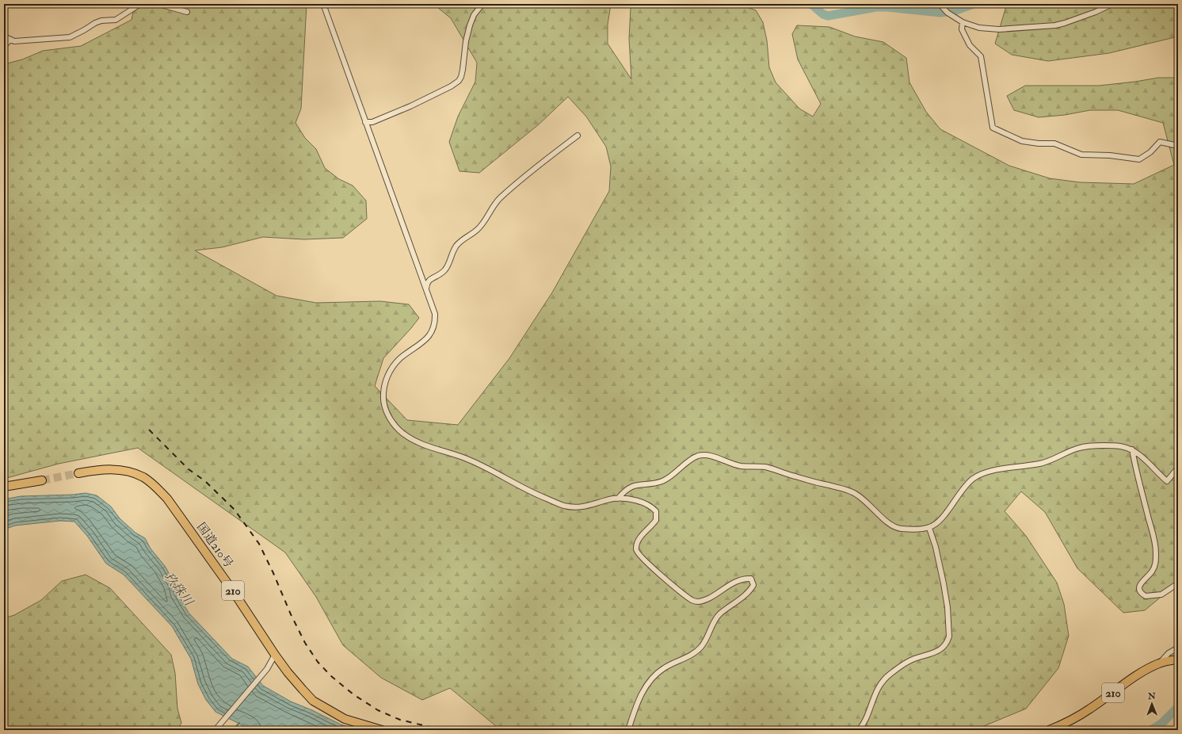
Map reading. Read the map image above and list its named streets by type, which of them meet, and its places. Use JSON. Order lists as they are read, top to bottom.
{
  "streets": {
    "highway": ["国道210号", "210"]
  },
  "water": ["玖珠川"],
  "north": "top"
}
